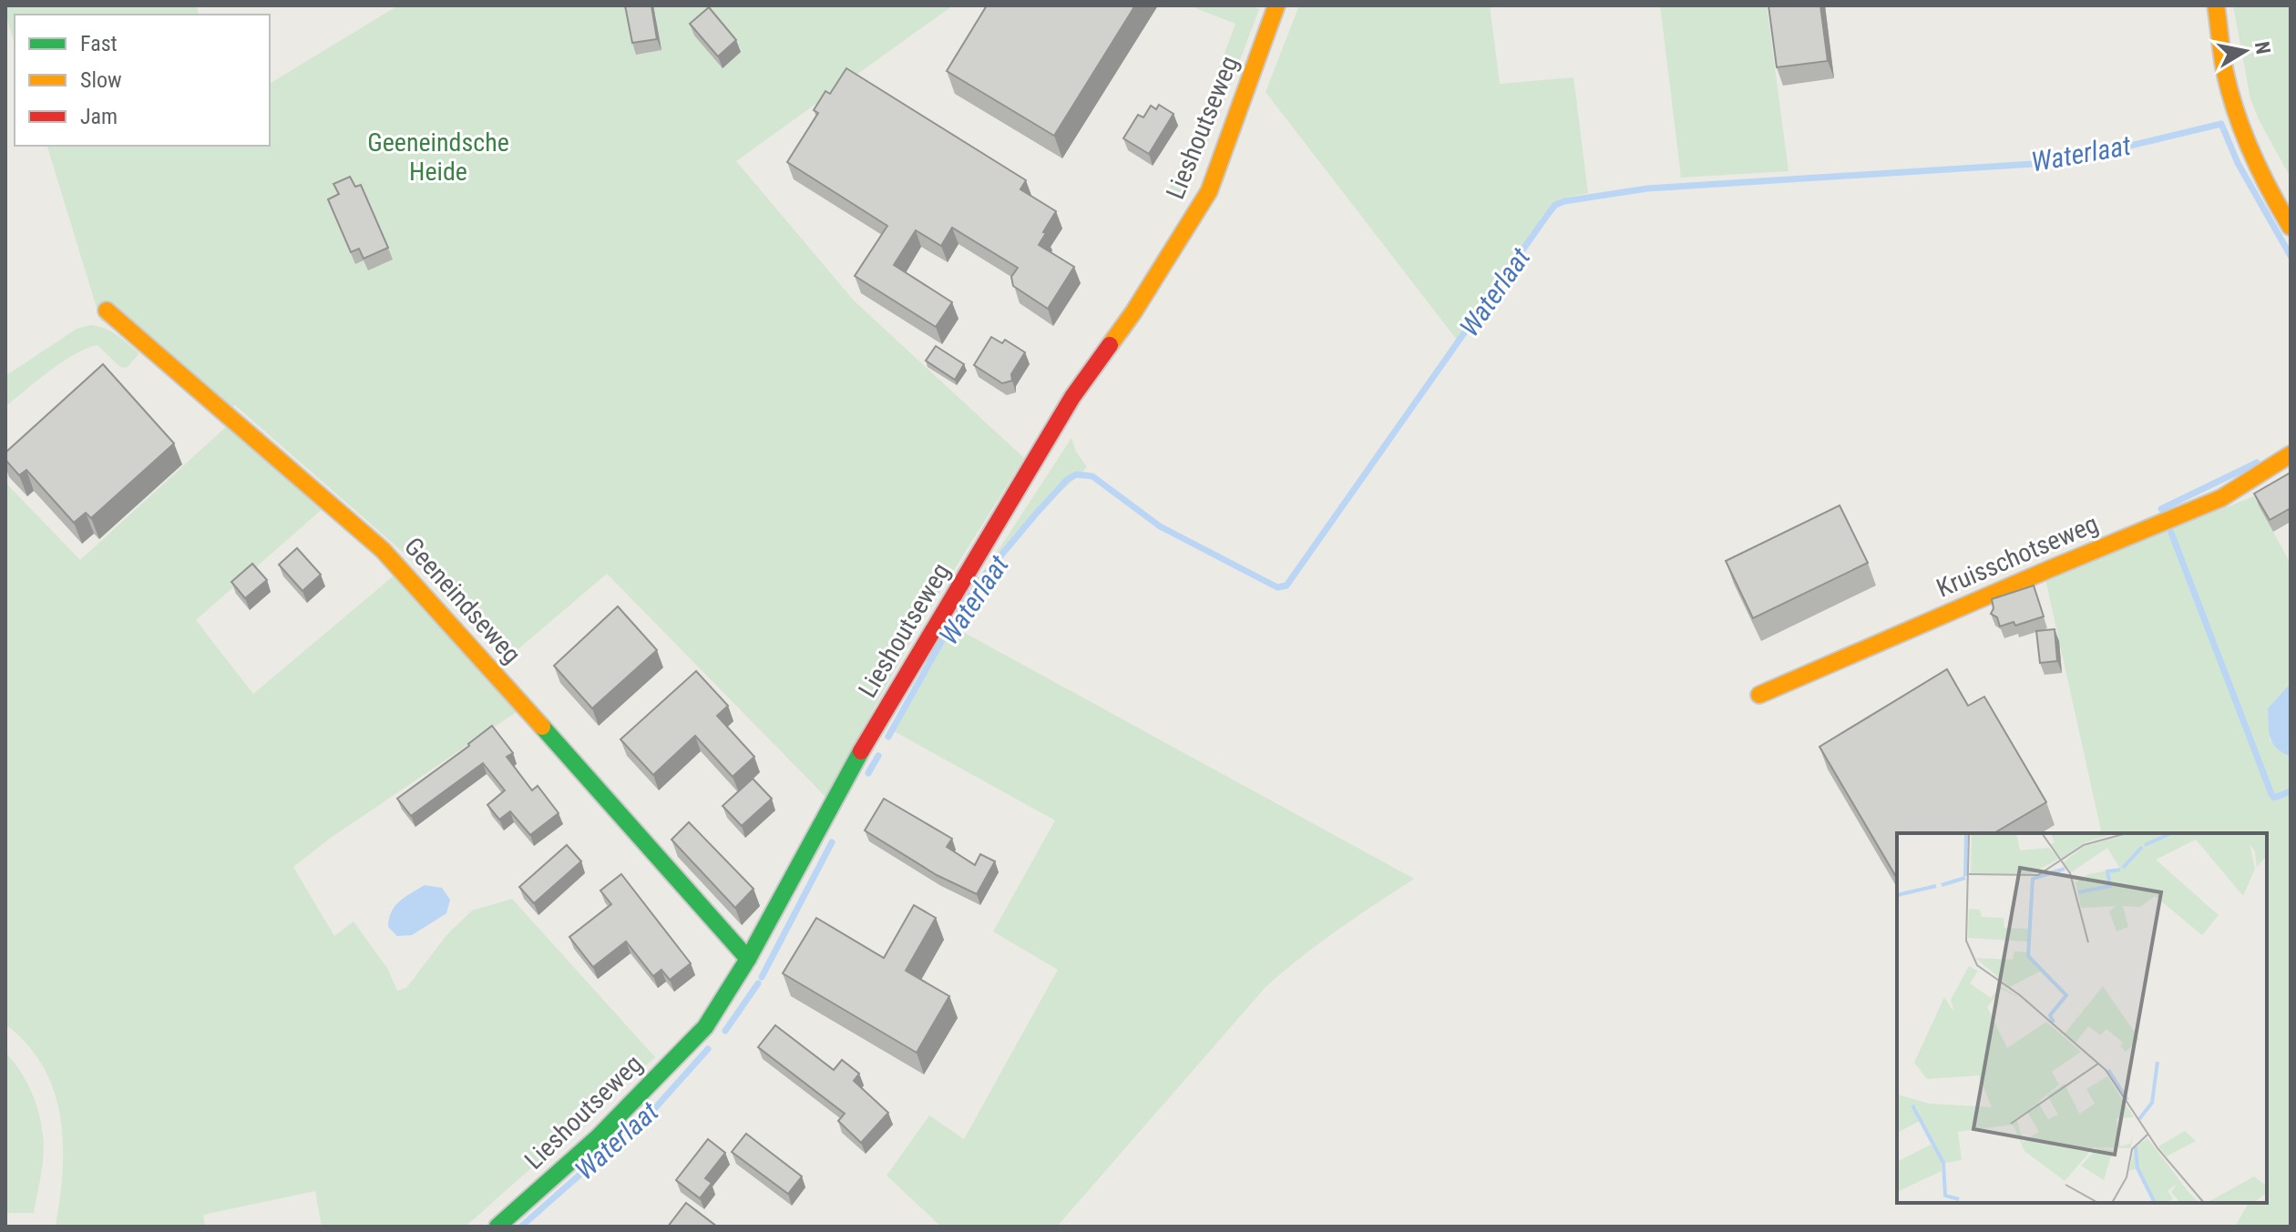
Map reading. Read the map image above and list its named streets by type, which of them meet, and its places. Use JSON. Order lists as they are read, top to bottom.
{
  "streets": {
    "street": ["Lieshoutseweg", "Kruisschotseweg", "Geeneindseweg"]
  },
  "crossings": [
    ["Lieshoutseweg", "Geeneindseweg"]
  ],
  "water": ["Waterlaat"],
  "parks": ["Geeneindsche Heide"],
  "legend": ["Fast", "Slow", "Jam"],
  "north": "right"
}
